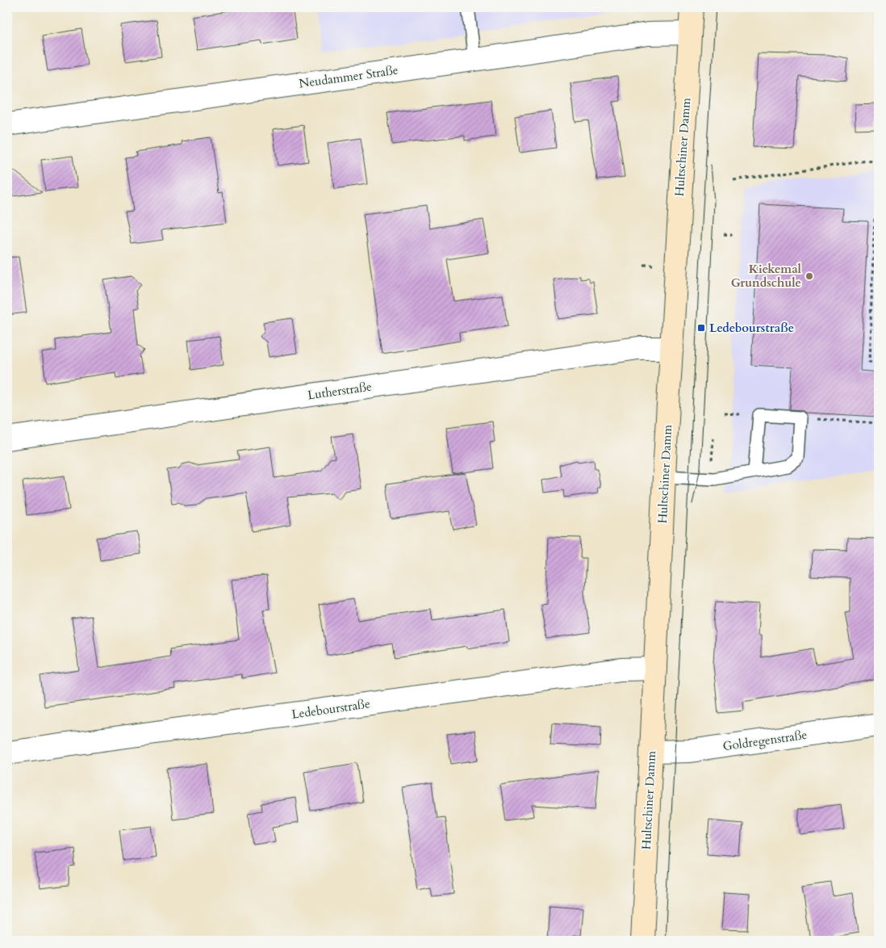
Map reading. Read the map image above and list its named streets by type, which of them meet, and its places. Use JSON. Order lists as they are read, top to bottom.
{
  "streets": {
    "main road": ["Hultschiner Damm"],
    "street": [
      "Neudammer Straße",
      "Lutherstraße",
      "Ledebourstraße",
      "Goldregenstraße"
    ]
  },
  "crossings": [
    ["Neudammer Straße", "Hultschiner Damm"],
    ["Hultschiner Damm", "Lutherstraße"],
    ["Hultschiner Damm", "Ledebourstraße"],
    ["Hultschiner Damm", "Goldregenstraße"]
  ],
  "places": {
    "other": ["Kiekemal Grundschule"],
    "transit": ["Ledebourstraße"]
  }
}
